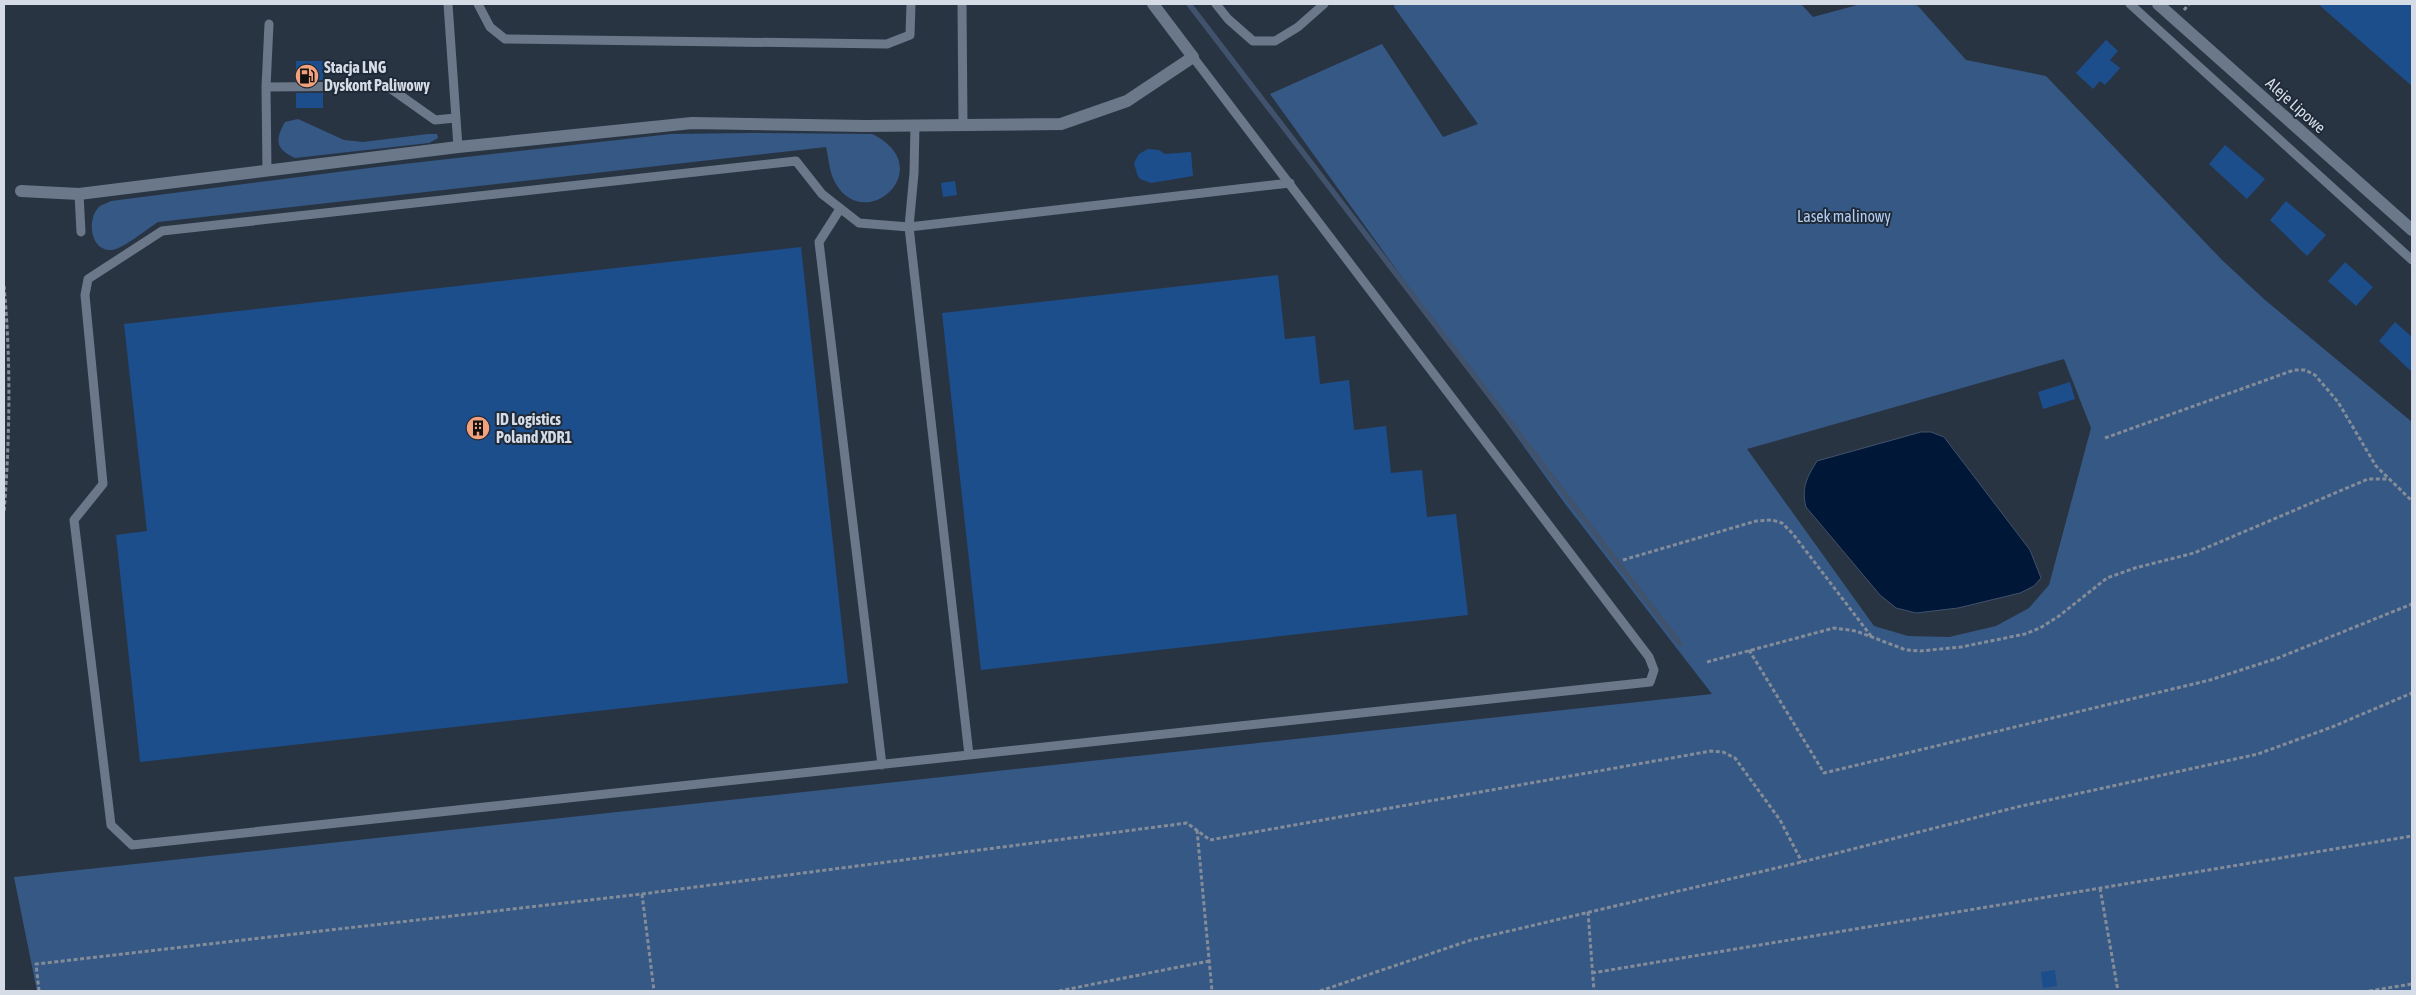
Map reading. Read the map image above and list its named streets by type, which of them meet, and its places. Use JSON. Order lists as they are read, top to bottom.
{
  "streets": {
    "street": ["Aleje Lipowe"]
  },
  "parks": ["Lasek malinowy"],
  "places": {
    "fuel station": ["Stacja LNG Dyskont Paliwowy"],
    "building": ["ID Logistics Poland XDR1"]
  }
}
